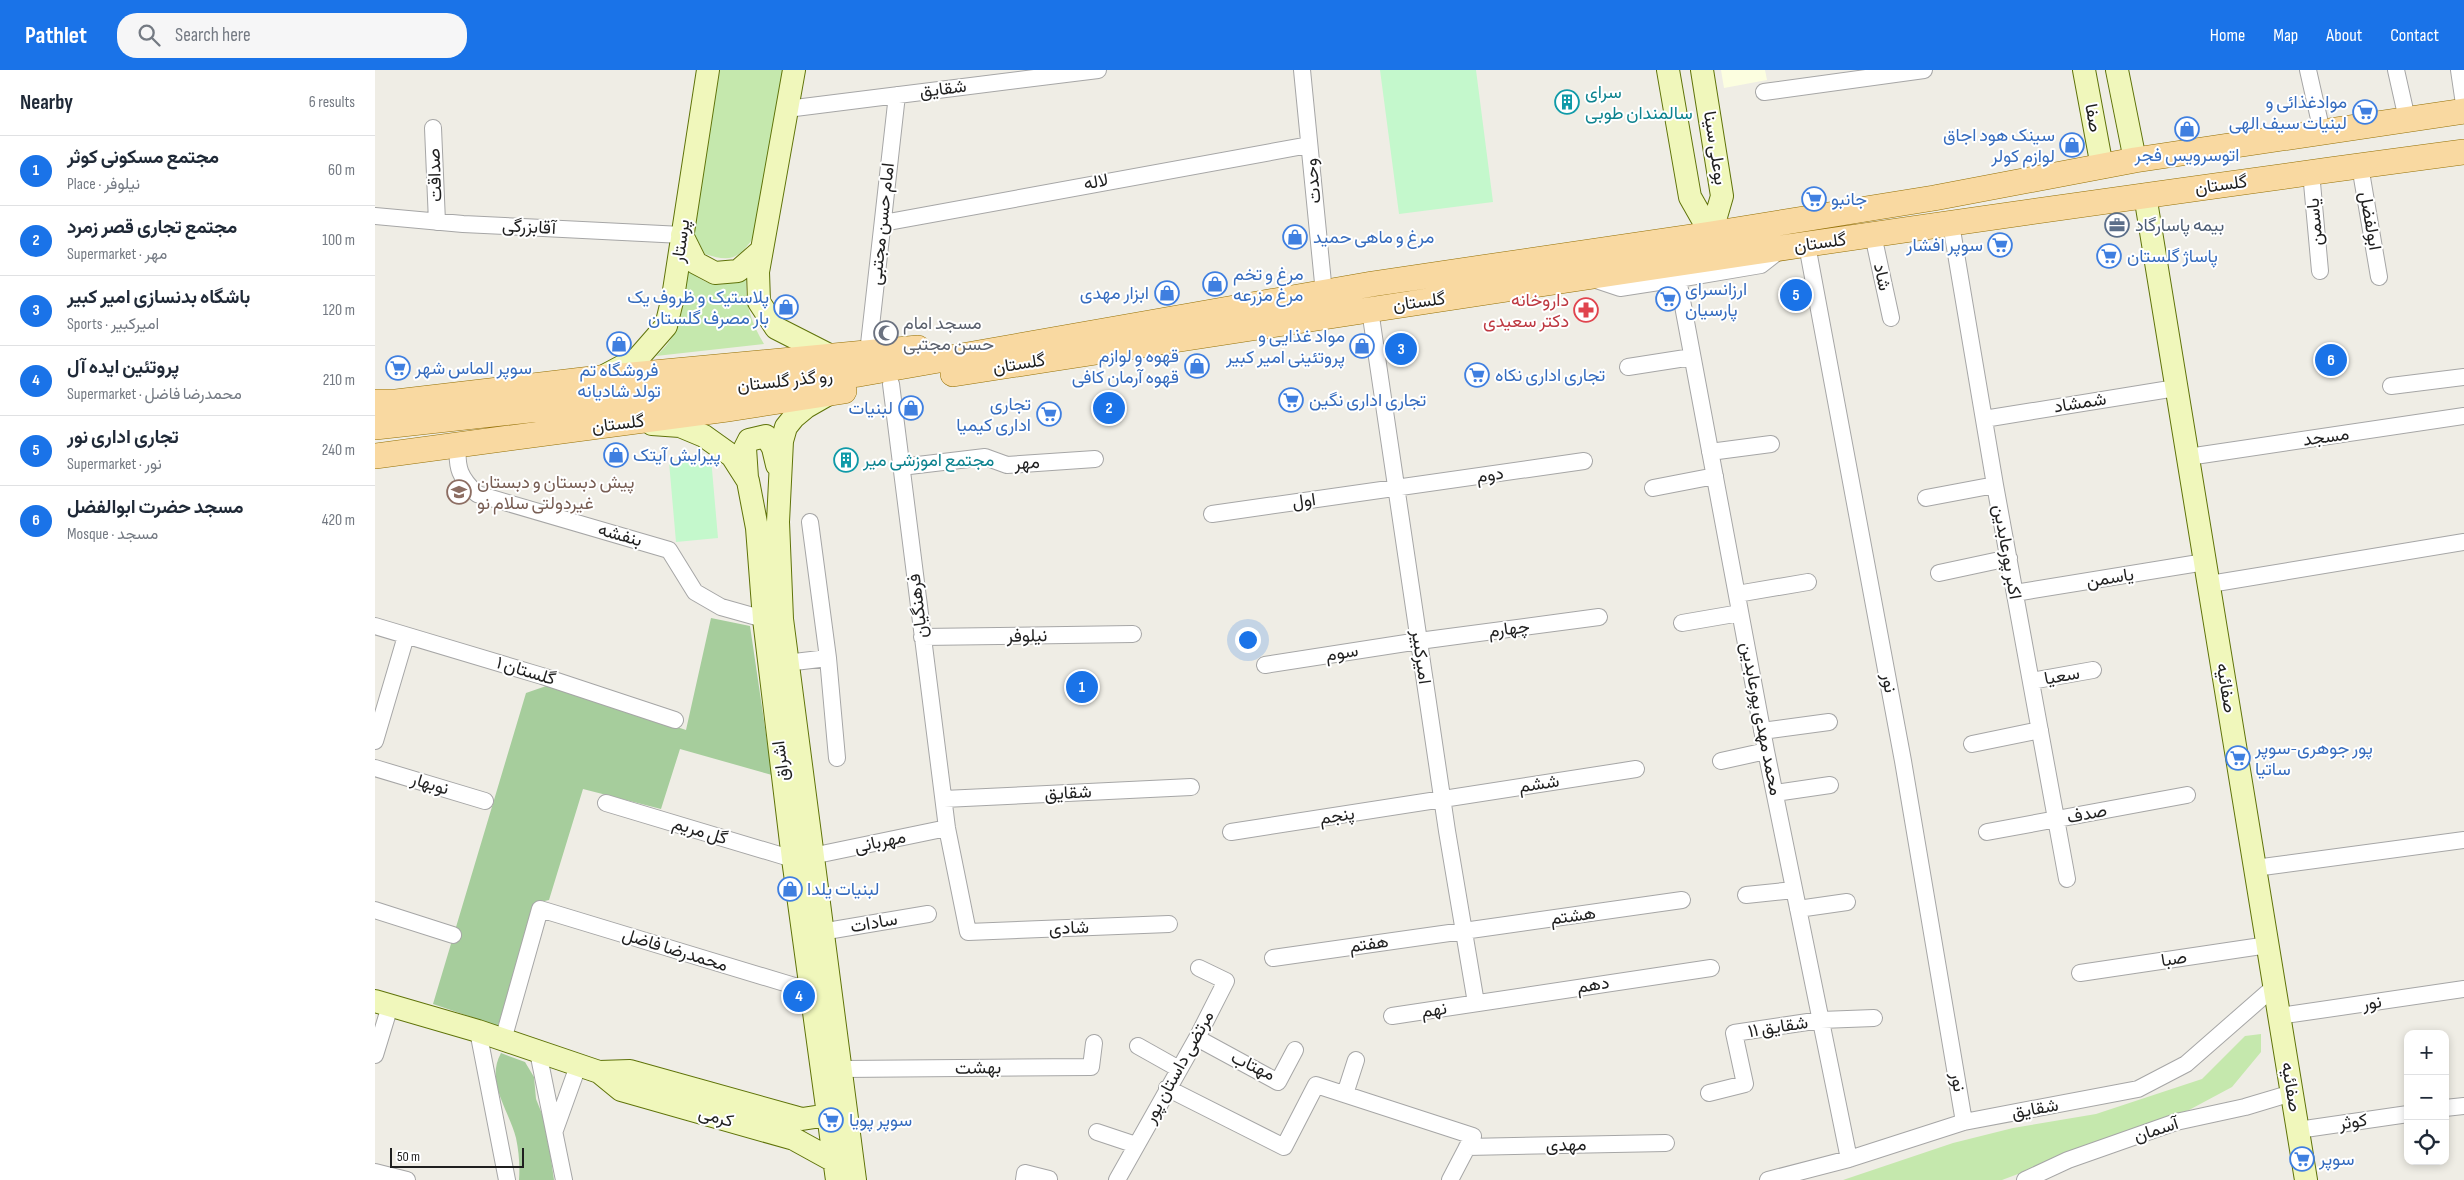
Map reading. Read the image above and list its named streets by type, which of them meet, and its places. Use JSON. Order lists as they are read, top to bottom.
{
  "streets": {
    "main road": [
      "صفا",
      "بوعلی سینا",
      "گلستان",
      "پرستار",
      "رو گذر گلستان",
      "صفائیه",
      "اشراق",
      "کرمی"
    ],
    "street": [
      "شقایق",
      "صداقت",
      "وحدت",
      "لاله",
      "ابولفضل",
      "یاسمن",
      "امام حسن مجتبی",
      "آقابزرگی",
      "شاد",
      "شمشاد",
      "مسجد",
      "مهر",
      "دوم",
      "اول",
      "بنفشه",
      "اکبر پورعابدین",
      "فرهنگیان",
      "چهارم",
      "نیلوفر",
      "سوم",
      "امیرکبیر",
      "گلستان ۱",
      "سعیا",
      "نور",
      "محمد مهدی پورعابدین",
      "نوبهار",
      "ششم",
      "صدف",
      "پنجم",
      "گل مریم",
      "مهربانی",
      "هشتم",
      "سادات",
      "شادی",
      "هفتم",
      "محمدرضا فاضل",
      "صبا",
      "دهم",
      "نهم",
      "شقایق ۱۱",
      "مهتاب",
      "مرتضی داستان پور",
      "بهشت",
      "کوثر",
      "آسمان",
      "مهدی"
    ]
  },
  "crossings": [
    ["شقایق", "امام حسن مجتبی"],
    ["شقایق", "فرهنگیان"],
    ["شقایق", "نور"],
    ["شقایق", "صفائیه"],
    ["شقایق", "محمد مهدی پورعابدین"],
    ["صفا", "گلستان"],
    ["بوعلی سینا", "گلستان"],
    ["صداقت", "آقابزرگی"],
    ["وحدت", "لاله"],
    ["وحدت", "گلستان"],
    ["لاله", "امام حسن مجتبی"],
    ["گلستان", "ابولفضل"],
    ["گلستان", "یاسمن"],
    ["گلستان", "شاد"],
    ["گلستان", "رو گذر گلستان"],
    ["گلستان", "بنفشه"],
    ["گلستان", "اکبر پورعابدین"],
    ["گلستان", "فرهنگیان"],
    ["گلستان", "امیرکبیر"],
    ["گلستان", "نور"],
    ["گلستان", "صفائیه"],
    ["گلستان", "اشراق"],
    ["یاسمن", "اکبر پورعابدین"],
    ["یاسمن", "صفائیه"],
    ["آقابزرگی", "پرستار"],
    ["شمشاد", "اکبر پورعابدین"],
    ["شمشاد", "صفائیه"],
    ["مسجد", "صفائیه"],
    ["مهر", "فرهنگیان"],
    ["دوم", "اول"],
    ["دوم", "امیرکبیر"],
    ["اول", "امیرکبیر"],
    ["بنفشه", "اشراق"],
    ["اکبر پورعابدین", "سعیا"],
    ["اکبر پورعابدین", "صدف"],
    ["فرهنگیان", "نیلوفر"],
    ["فرهنگیان", "مهربانی"],
    ["فرهنگیان", "شادی"],
    ["چهارم", "سوم"],
    ["چهارم", "امیرکبیر"],
    ["سوم", "امیرکبیر"],
    ["امیرکبیر", "ششم"],
    ["امیرکبیر", "پنجم"],
    ["امیرکبیر", "هشتم"],
    ["امیرکبیر", "هفتم"],
    ["امیرکبیر", "دهم"],
    ["امیرکبیر", "نهم"],
    ["نور", "صفائیه"],
    ["صفائیه", "صبا"],
    ["صفائیه", "کوثر"],
    ["صفائیه", "آسمان"],
    ["محمد مهدی پورعابدین", "شقایق ۱۱"],
    ["اشراق", "گل مریم"],
    ["اشراق", "مهربانی"],
    ["اشراق", "سادات"],
    ["اشراق", "محمدرضا فاضل"],
    ["اشراق", "بهشت"],
    ["اشراق", "کرمی"],
    ["ششم", "پنجم"],
    ["گل مریم", "مهربانی"],
    ["هشتم", "هفتم"],
    ["محمدرضا فاضل", "کرمی"],
    ["دهم", "نهم"],
    ["مهتاب", "مرتضی داستان پور"]
  ],
  "places": {
    "building": ["سرای سالمندان طوبی", "مجتمع اموزشی میر"],
    "supermarket": [
      "موادغذائی و لبنیات سیف الهی",
      "جانبو",
      "سوپر افشار",
      "پاساژ گلستان",
      "ارزانسرای پارسیان",
      "سوپر الماس شهر",
      "تجاری اداری نکاه",
      "تجاری اداری نگین",
      "تجاری اداری کیمیا",
      "پور جوهری-سوپر ساتیا",
      "سوپر پویا",
      "سوپر"
    ],
    "shop": [
      "اتوسرویس فجر",
      "سینک هود اجاق لوازم کولر",
      "مرغ و ماهی حمید",
      "مرغ و تخم مرغ مزرعه",
      "ابزار مهدی",
      "پلاستیک و ظروف یک بار مصرف گلستان",
      "فروشگاه تم تولد شادیانه",
      "مواد غذایی و پروتئینی امیر کبیر",
      "قهوه و لوازم قهوه آرمان کافی",
      "لبنیات",
      "پیرایش آیتک",
      "لبنیات یلدا"
    ],
    "office": ["بیمه پاسارگاد"],
    "pharmacy": ["داروخانه دکتر سعیدی"],
    "mosque": ["مسجد امام حسن مجتبی"],
    "school or university": ["پیش دبستان و دبستان غیردولتی سلام نو"]
  },
  "scale_bar": "50 m",
  "page": {
    "header": "Pathlet",
    "search": "Search here",
    "nav": [
      "Home",
      "Map",
      "About",
      "Contact"
    ],
    "heading": ["Nearby", "6 results"],
    "list": [
      {
        "mark": "1",
        "name": "مجتمع مسکونی کوثر",
        "note": "Place · نیلوفر",
        "value": "60 m"
      },
      {
        "mark": "2",
        "name": "مجتمع تجاری قصر زمرد",
        "note": "Supermarket · مهر",
        "value": "100 m"
      },
      {
        "mark": "3",
        "name": "باشگاه بدنسازی امیر کبیر",
        "note": "Sports · امیرکبیر",
        "value": "120 m"
      },
      {
        "mark": "4",
        "name": "پروتئین ایده آل",
        "note": "Supermarket · محمدرضا فاضل",
        "value": "210 m"
      },
      {
        "mark": "5",
        "name": "تجاری اداری نور",
        "note": "Supermarket · نور",
        "value": "240 m"
      },
      {
        "mark": "6",
        "name": "مسجد حضرت ابوالفضل",
        "note": "Mosque · مسجد",
        "value": "420 m"
      }
    ],
    "pins": [
      "5",
      "3",
      "6",
      "2",
      "1",
      "4"
    ],
    "map_buttons": ["+", "−"],
    "scale": "50 m"
  }
}
